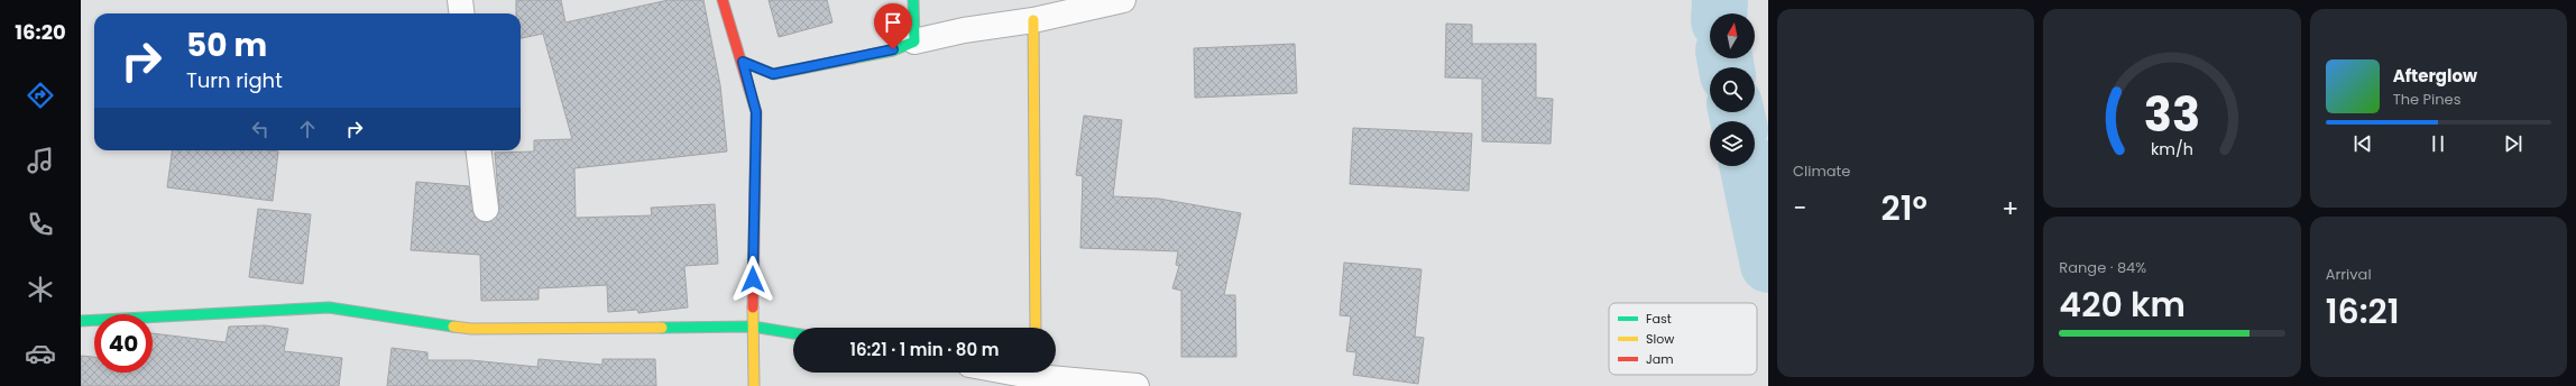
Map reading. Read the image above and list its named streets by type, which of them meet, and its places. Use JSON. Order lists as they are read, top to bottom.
{
  "legend": ["Fast", "Slow", "Jam"],
  "north": "top",
  "page": {
    "tabs": "16:20",
    "tile": [
      "Climate",
      ["Range · 84%", "420 km"],
      ["Arrival", "16:21"]
    ],
    "turn": ["50 m", "Turn right"],
    "song": ["Afterglow", "The Pines"],
    "heat": ["−", "21°", "+"],
    "limit": "40",
    "trip": "16:21 · 1 min · 80 m",
    "gauge": ["33", "km/h"]
  }
}
